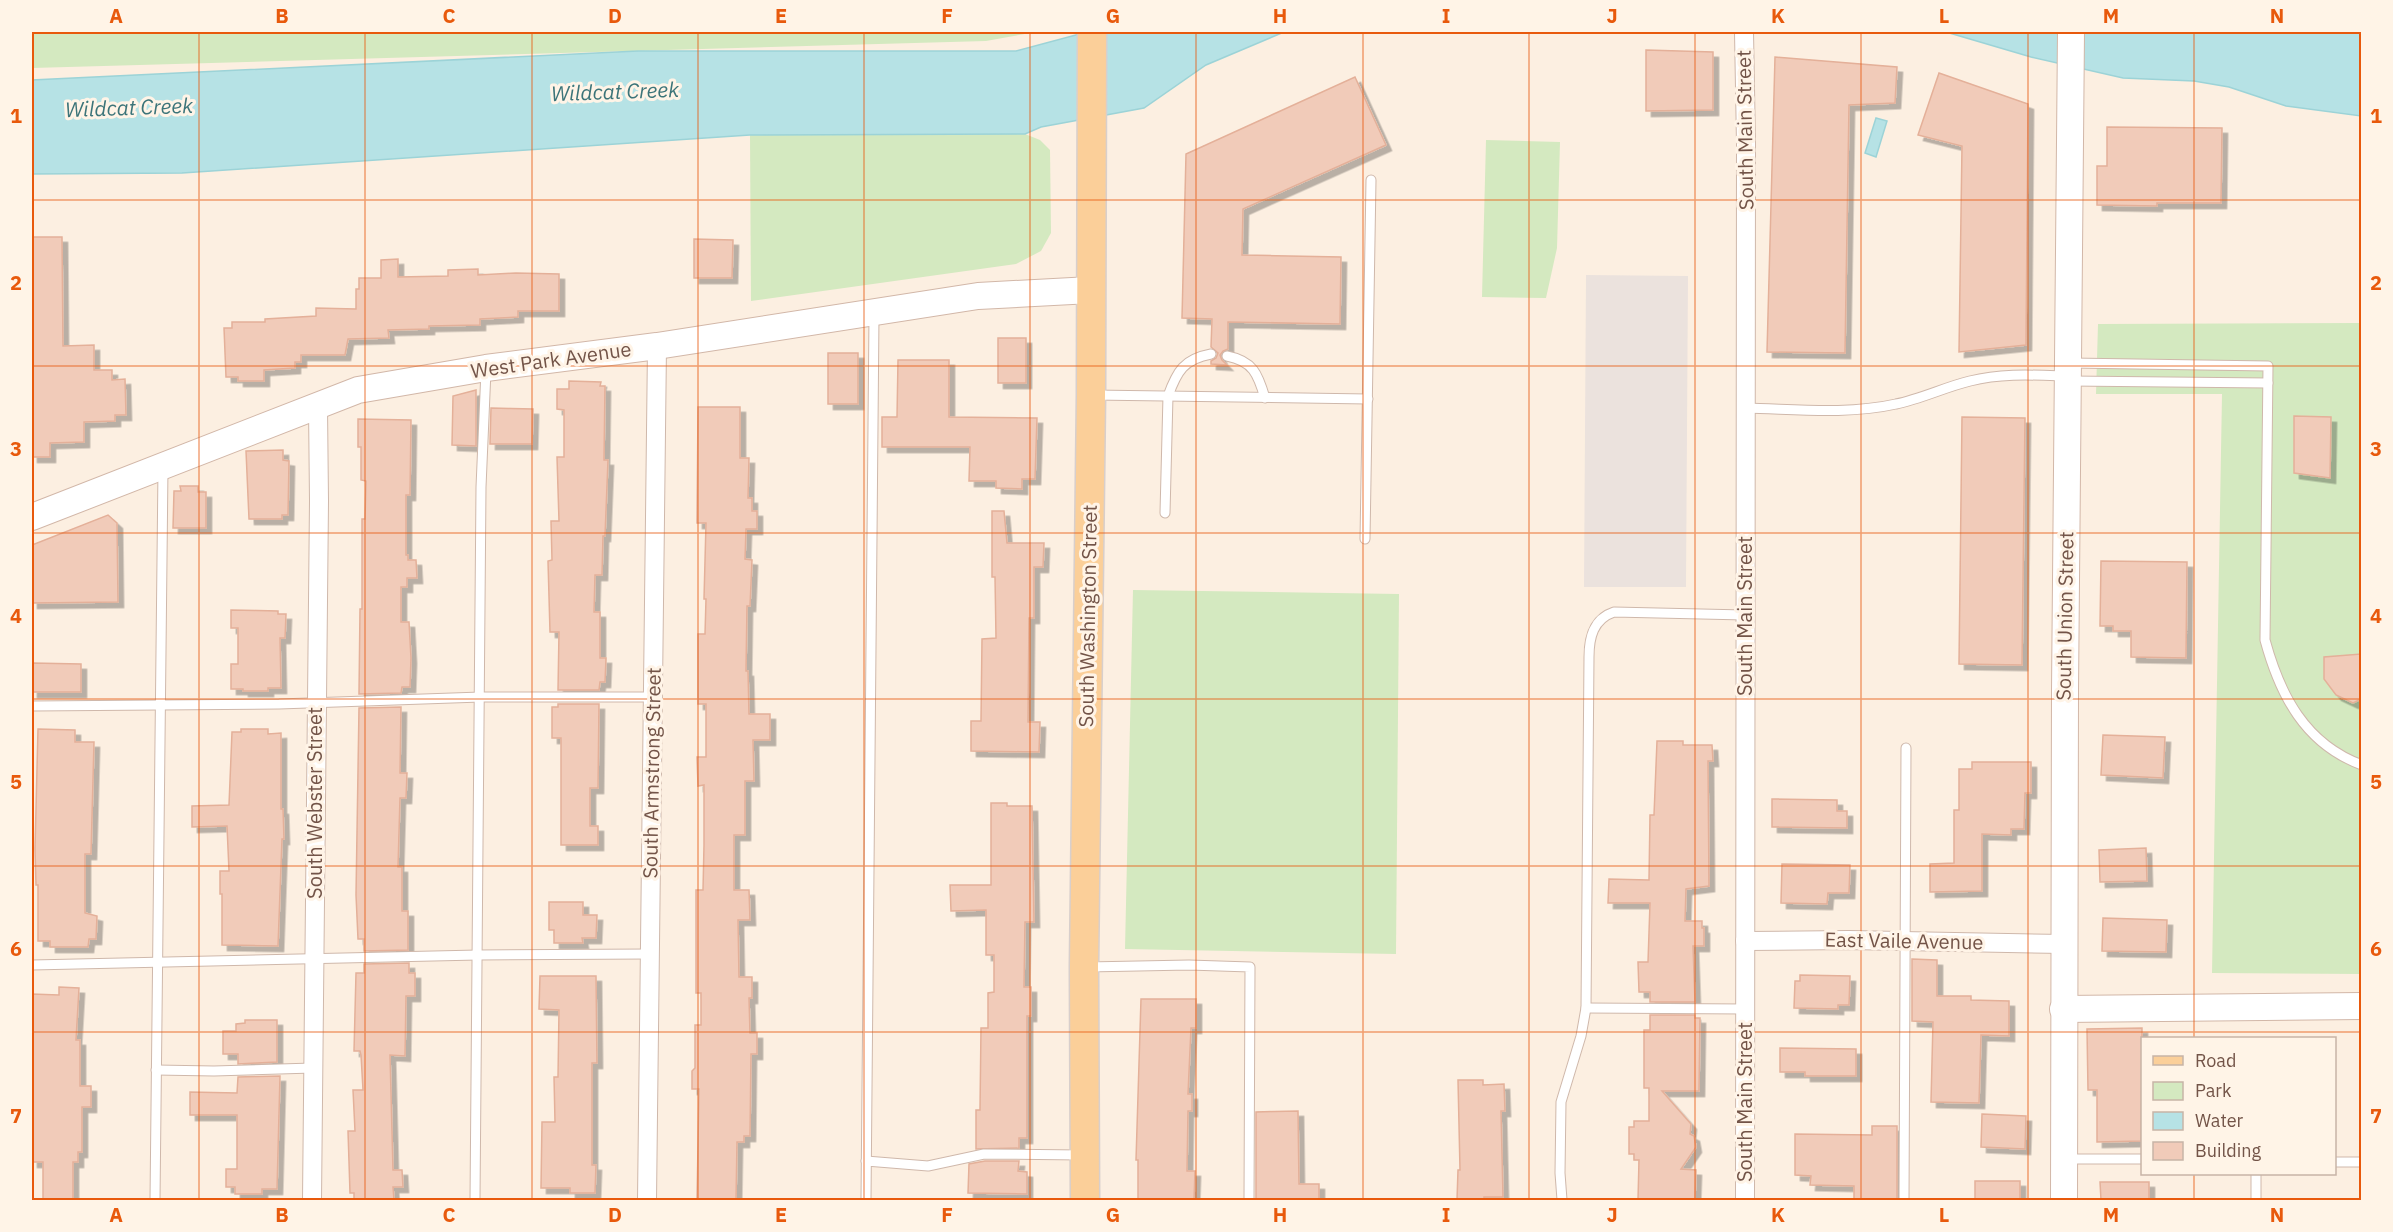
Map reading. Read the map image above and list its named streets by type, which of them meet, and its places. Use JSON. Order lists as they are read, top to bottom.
{
  "streets": {
    "main road": ["South Washington Street"],
    "street": [
      "South Main Street",
      "West Park Avenue",
      "South Union Street",
      "South Armstrong Street",
      "South Webster Street",
      "East Vaile Avenue"
    ]
  },
  "crossings": [
    ["South Main Street", "East Vaile Avenue"],
    ["West Park Avenue", "South Washington Street"],
    ["West Park Avenue", "South Armstrong Street"],
    ["West Park Avenue", "South Webster Street"],
    ["South Union Street", "East Vaile Avenue"]
  ],
  "water": ["Wildcat Creek"],
  "legend": [
    "Road",
    "Park",
    "Water",
    "Building"
  ],
  "grid": {
    "columns": [
      "A",
      "B",
      "C",
      "D",
      "E",
      "F",
      "G",
      "H",
      "I",
      "J",
      "K",
      "L",
      "M",
      "N"
    ],
    "rows": [
      "1",
      "2",
      "3",
      "4",
      "5",
      "6",
      "7"
    ]
  }
}
